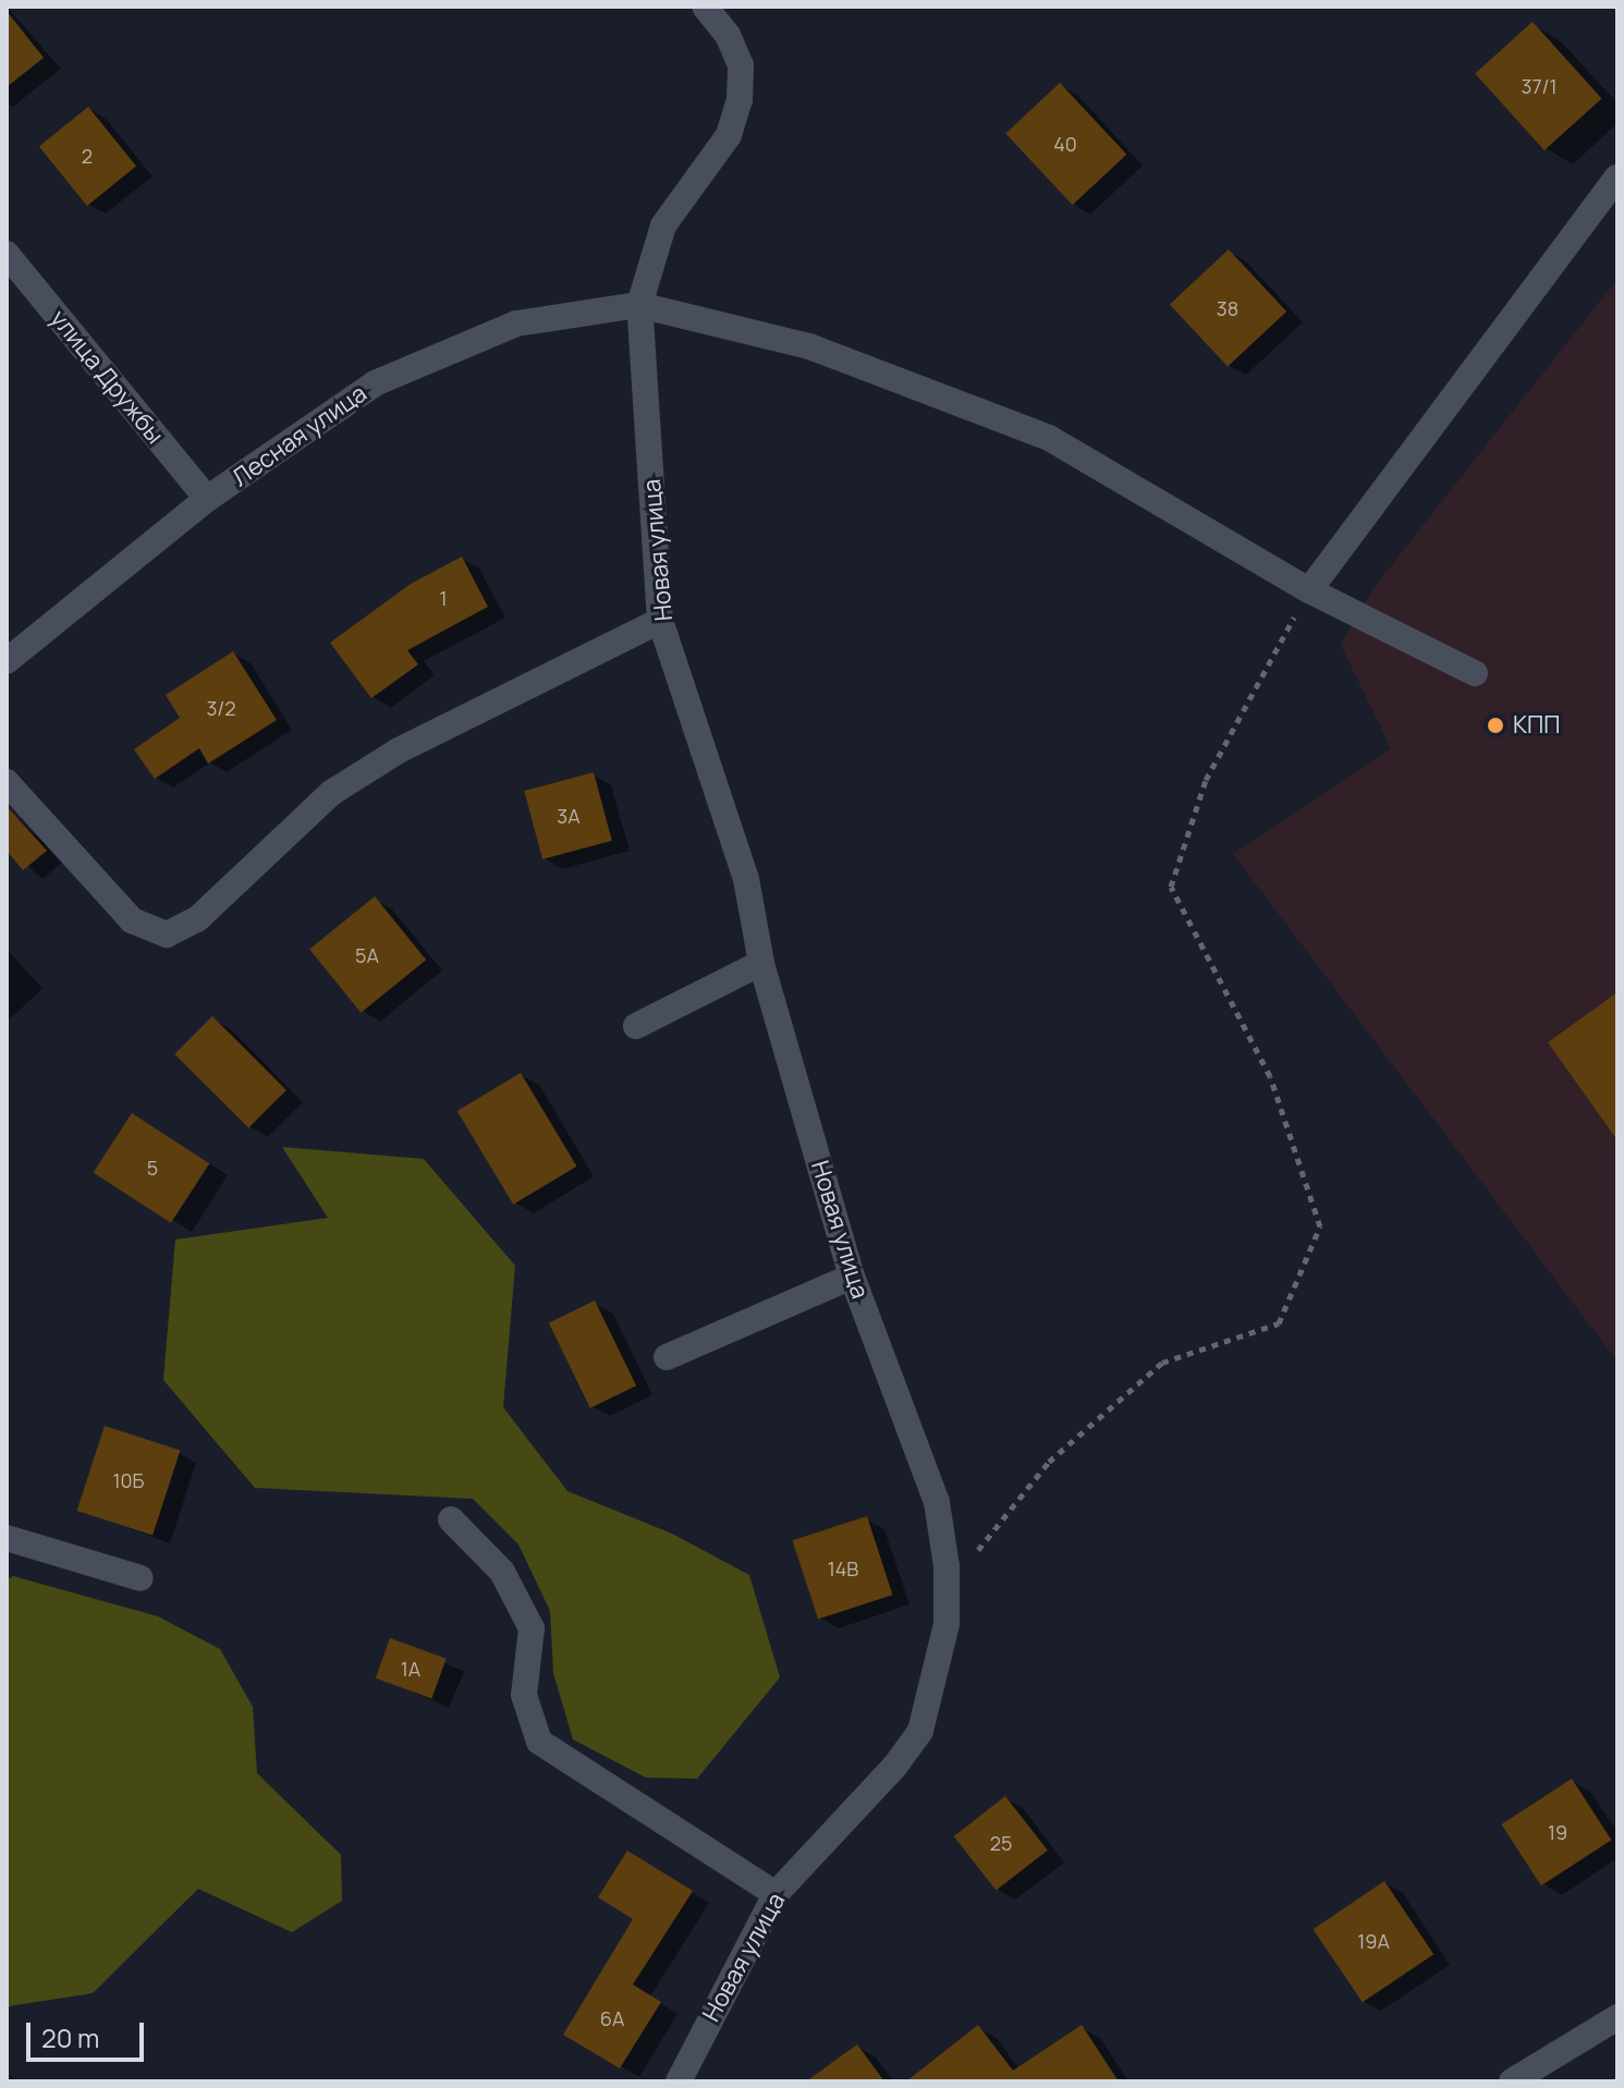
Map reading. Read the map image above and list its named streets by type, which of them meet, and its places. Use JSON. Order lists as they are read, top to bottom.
{
  "streets": {
    "street": ["улица Дружбы", "Лесная улица", "Новая улица"]
  },
  "crossings": [
    ["улица Дружбы", "Лесная улица"],
    ["Лесная улица", "Новая улица"]
  ],
  "places": ["КПП"],
  "house_numbers": [
    "37/1",
    "40",
    "2",
    "38",
    "1",
    "3/2",
    "3А",
    "5А",
    "5",
    "10Б",
    "14В",
    "1А",
    "19",
    "25",
    "19А",
    "6А"
  ],
  "scale_bar": "20 m"
}
